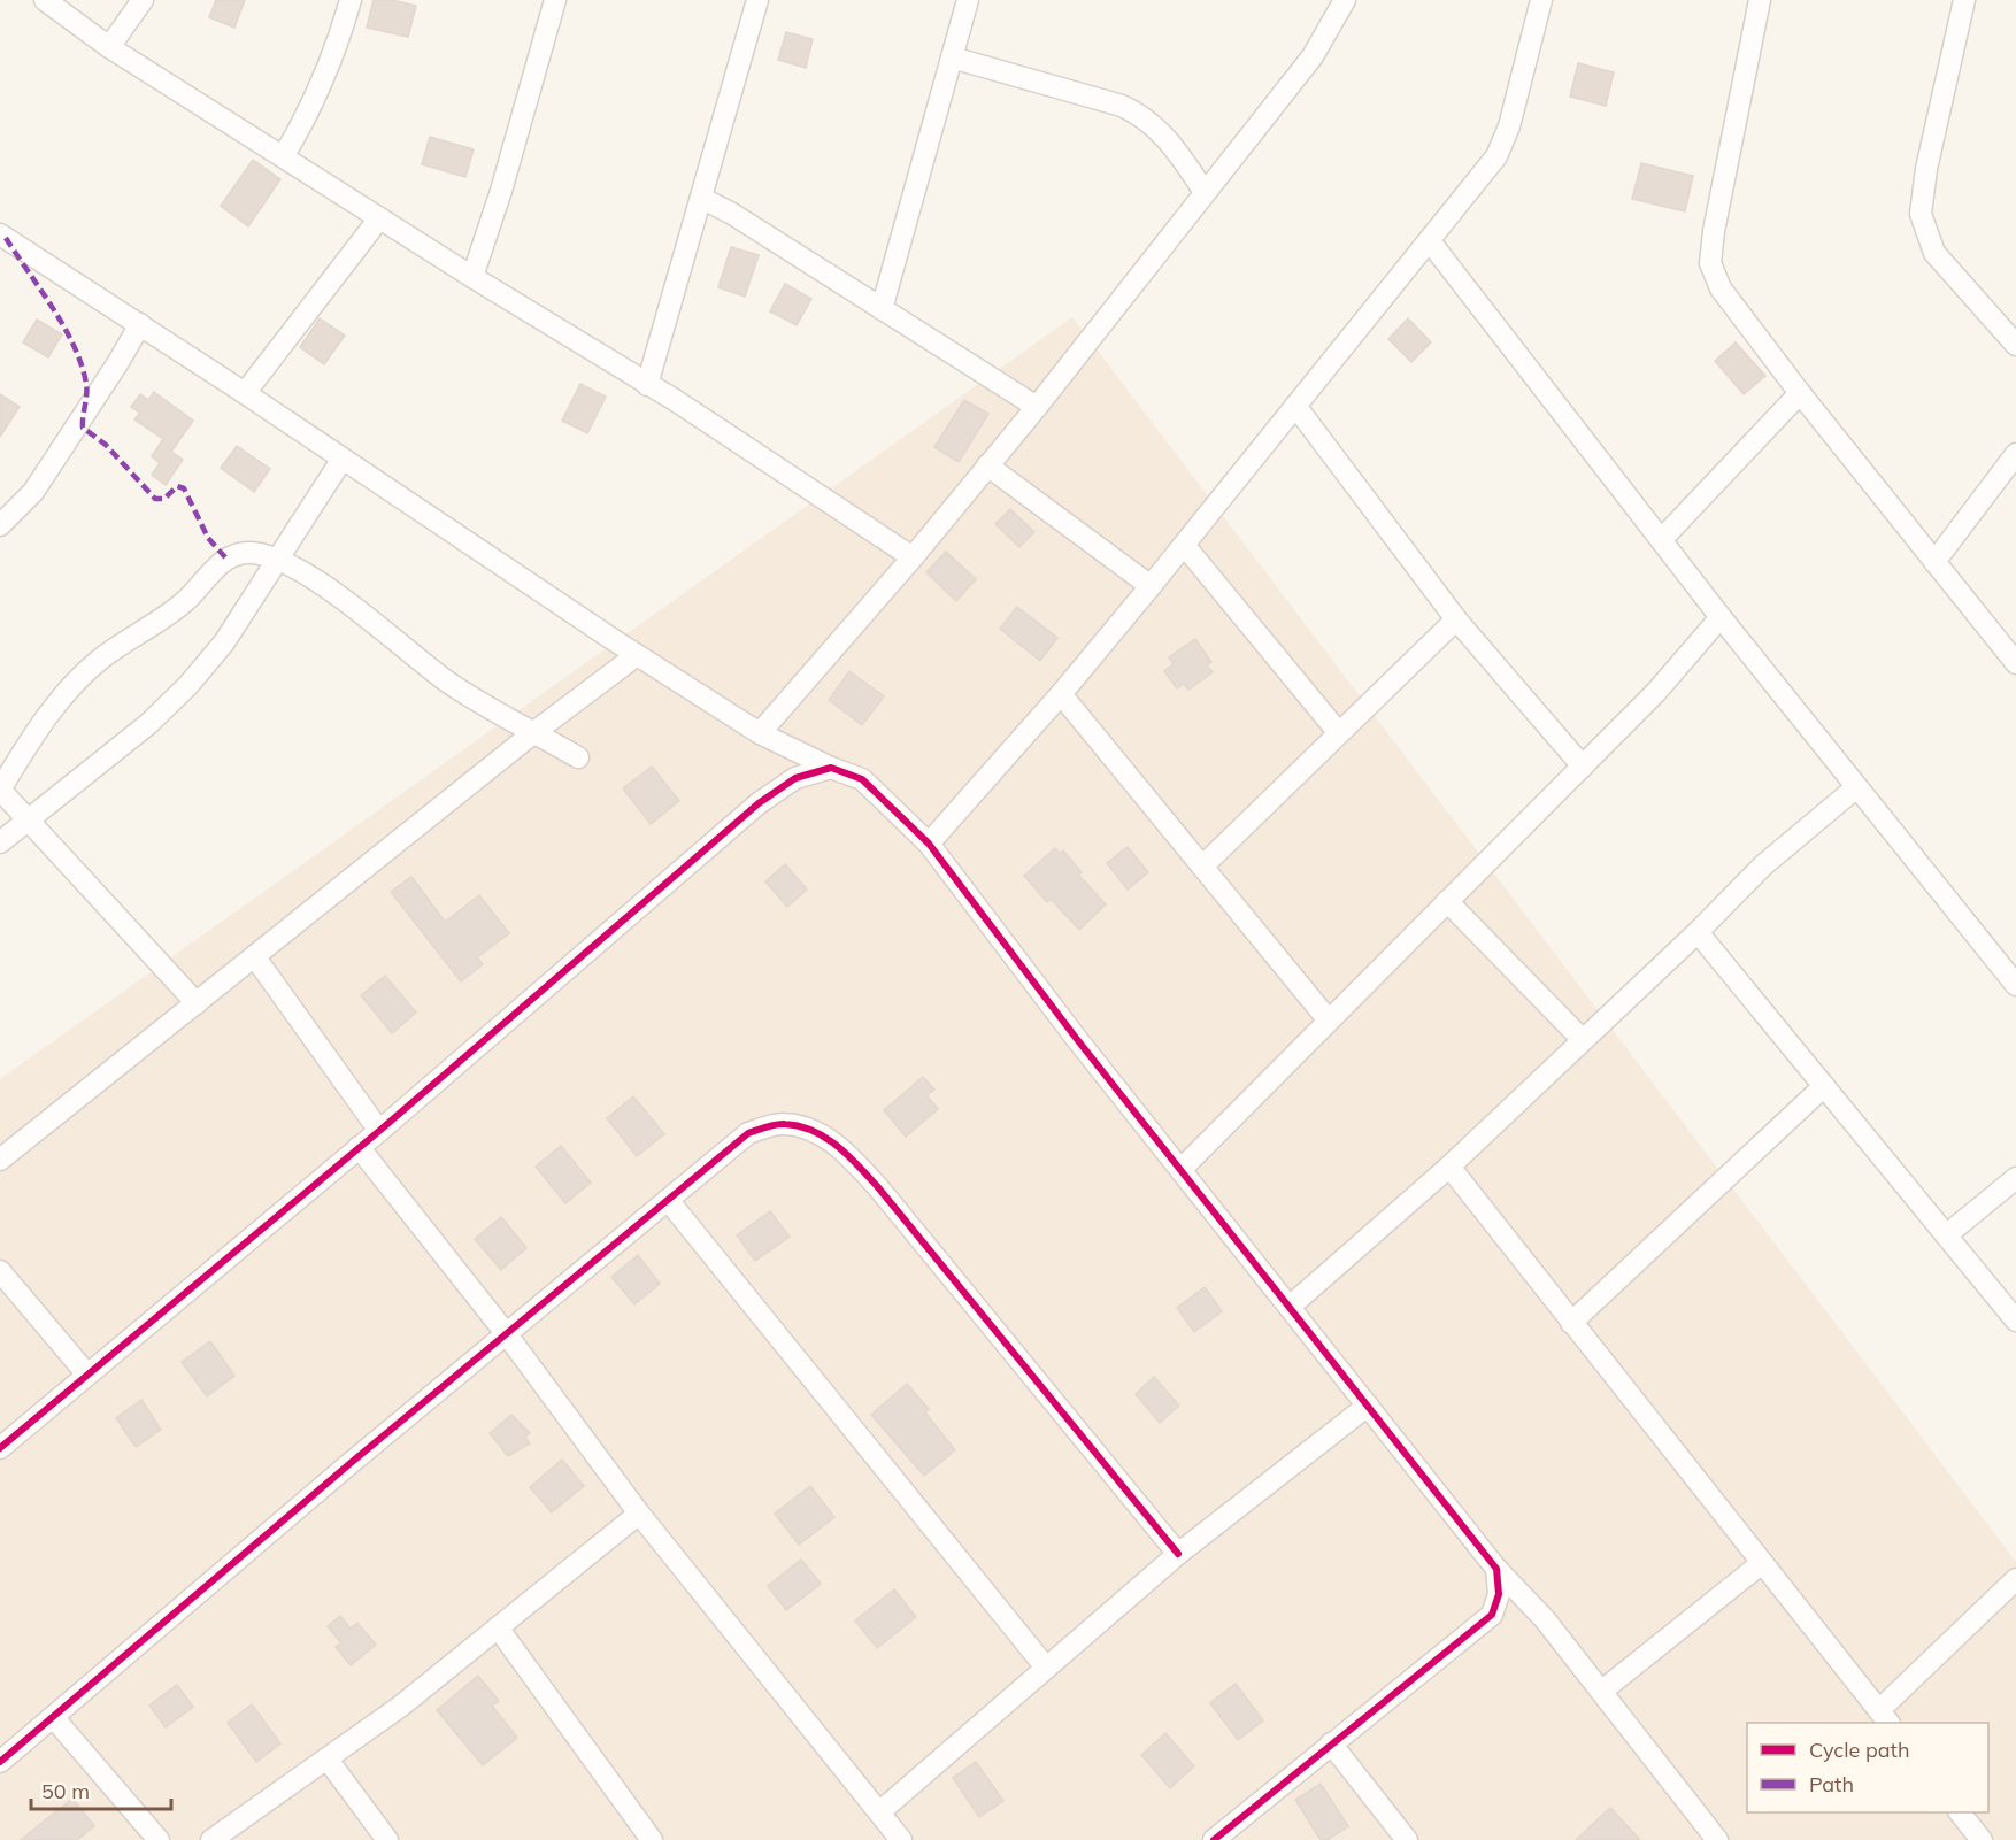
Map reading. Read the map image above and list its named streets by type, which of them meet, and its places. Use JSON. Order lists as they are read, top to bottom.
{
  "legend": ["Cycle path", "Path"],
  "scale_bar": "50 m"
}
